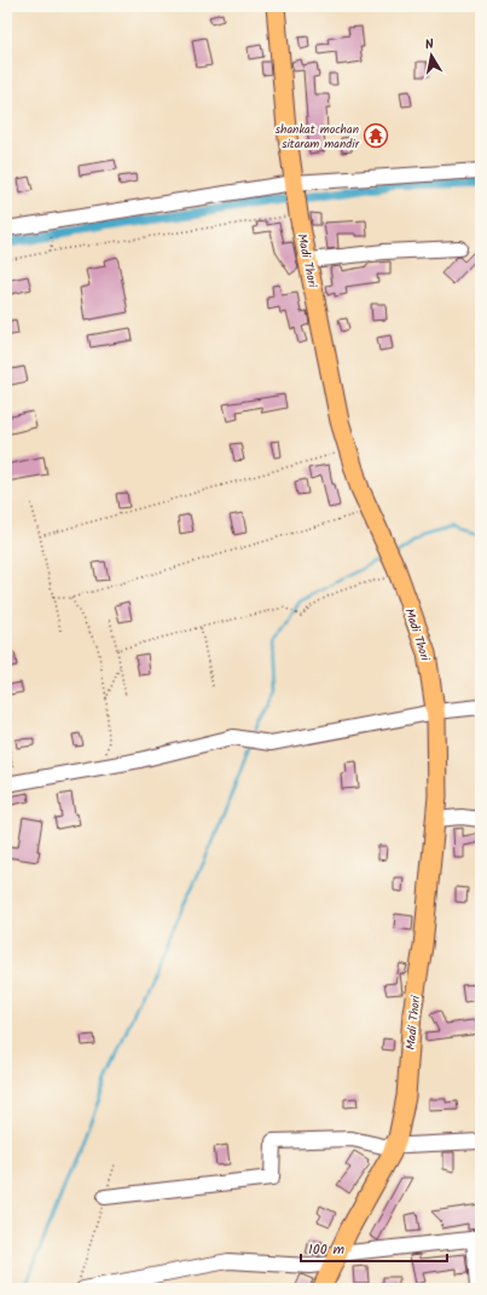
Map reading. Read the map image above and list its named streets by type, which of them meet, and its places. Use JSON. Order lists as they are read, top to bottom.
{
  "streets": {
    "main road": ["Madi Thori"]
  },
  "places": {
    "temple": ["shankat mochan sitaram mandir"]
  },
  "scale_bar": "100 m",
  "north": "top"
}
